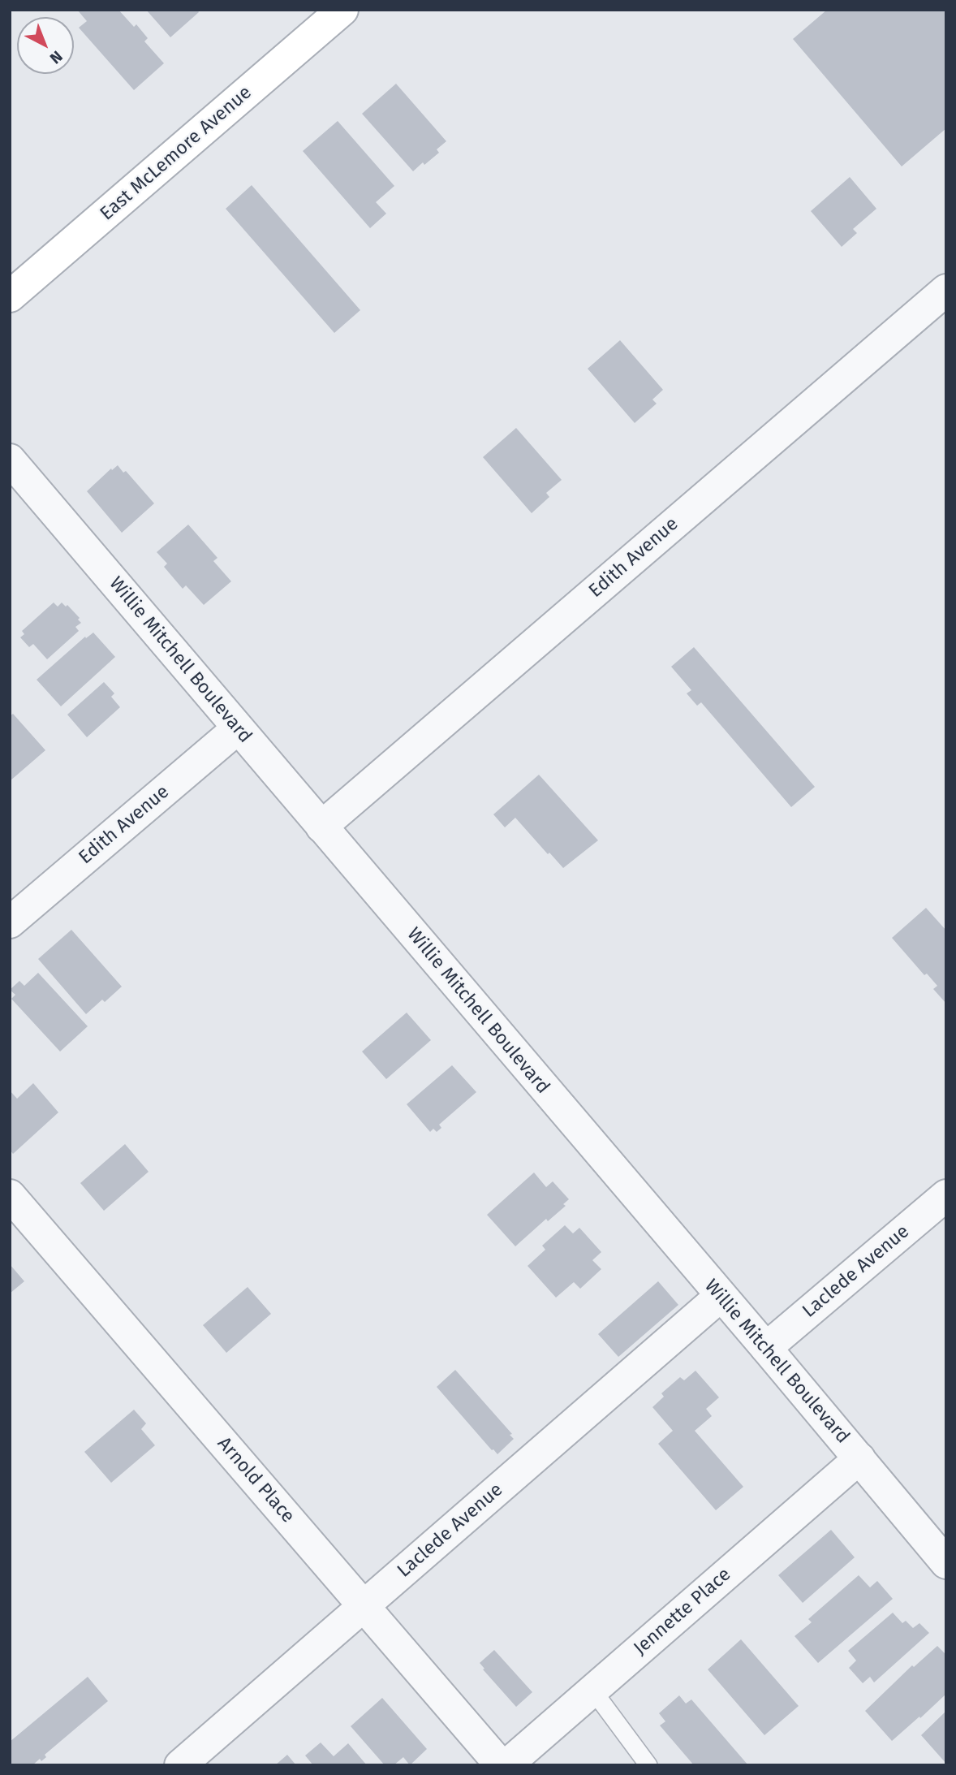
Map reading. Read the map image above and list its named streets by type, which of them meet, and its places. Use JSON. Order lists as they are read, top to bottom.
{
  "streets": {
    "main road": ["East McLemore Avenue"],
    "street": [
      "Edith Avenue",
      "Willie Mitchell Boulevard",
      "Laclede Avenue",
      "Arnold Place",
      "Jennette Place"
    ]
  },
  "crossings": [
    ["Edith Avenue", "Willie Mitchell Boulevard"],
    ["Willie Mitchell Boulevard", "Laclede Avenue"],
    ["Willie Mitchell Boulevard", "Jennette Place"],
    ["Laclede Avenue", "Arnold Place"]
  ],
  "north": "bottom right"
}
